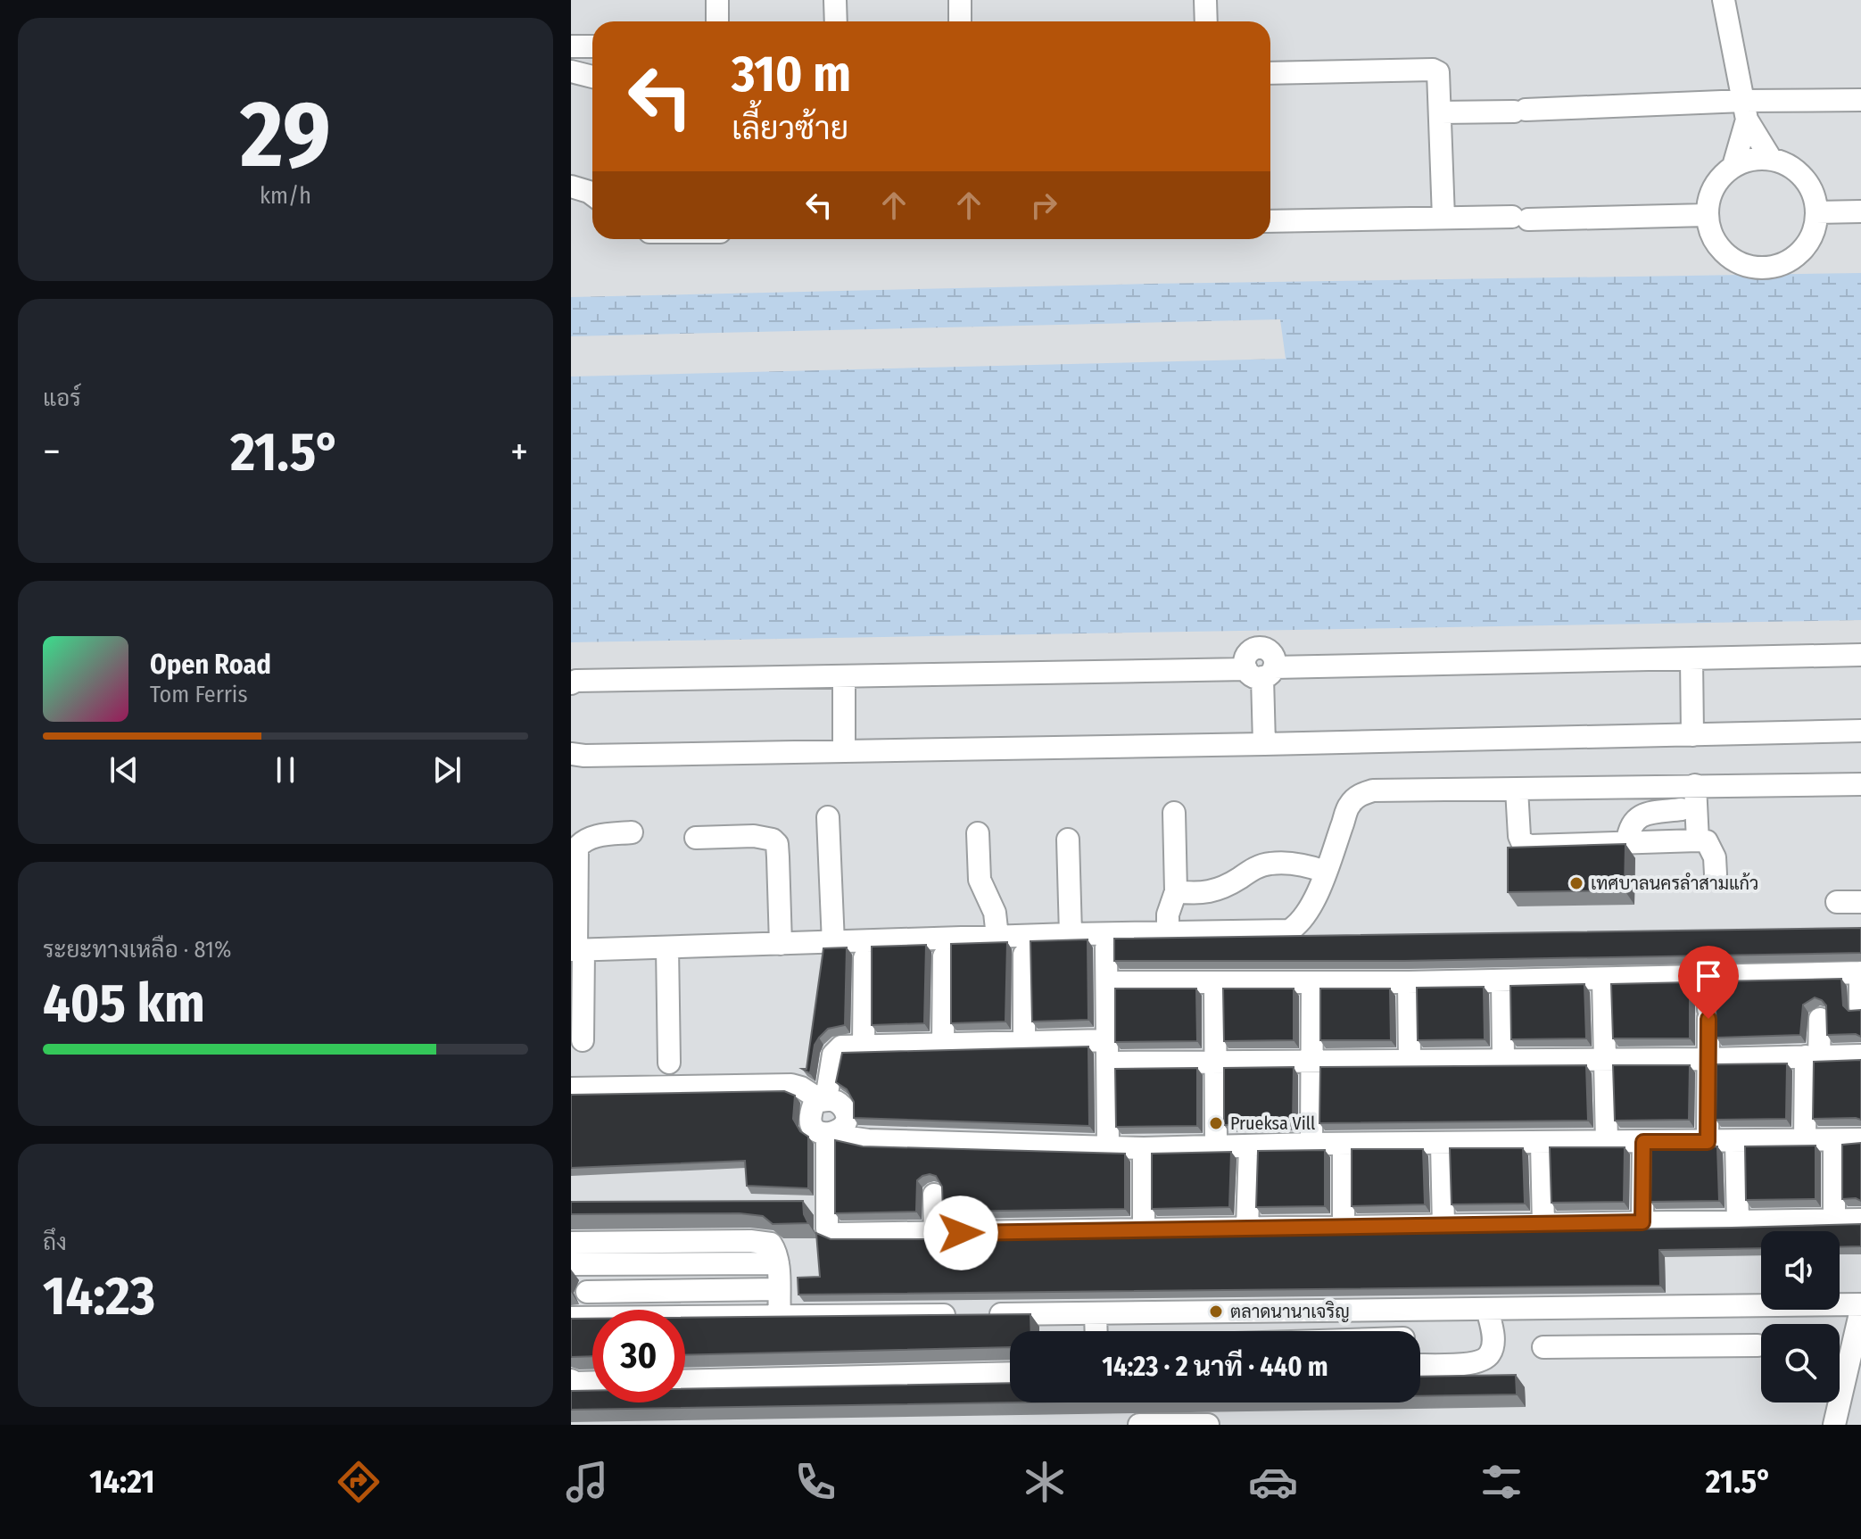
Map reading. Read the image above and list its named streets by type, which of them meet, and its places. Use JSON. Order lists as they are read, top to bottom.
{
  "places": ["เทศบาลนครลำสามแก้ว", "Prueksa Vill", "ตลาดนานาเจริญ"],
  "page": {
    "tile": [
      ["29", "km/h"],
      "แอร์",
      ["ระยะทางเหลือ · 81%", "405 km"],
      ["ถึง", "14:23"]
    ],
    "turn": ["310 m", "เลี้ยวซ้าย"],
    "heat": ["−", "21.5°", "+"],
    "song": ["Open Road", "Tom Ferris"],
    "limit": "30",
    "trip": "14:23 · 2 นาที · 440 m",
    "tabs": ["14:21", "21.5°"]
  }
}
